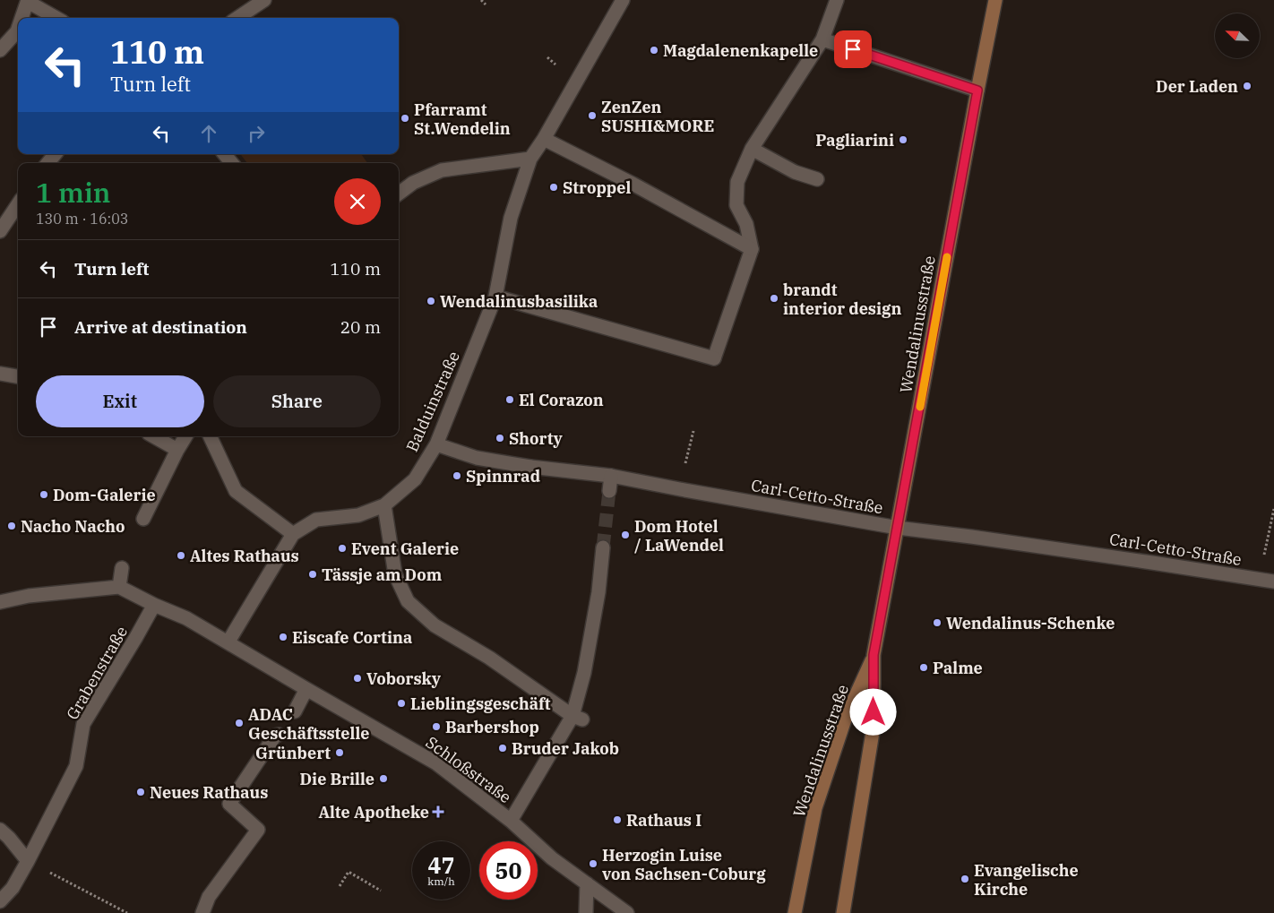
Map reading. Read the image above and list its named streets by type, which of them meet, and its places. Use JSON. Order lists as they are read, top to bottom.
{
  "streets": {
    "main road": ["Wendalinusstraße"],
    "street": [
      "Balduinstraße",
      "Carl-Cetto-Straße",
      "Grabenstraße",
      "Schloßstraße"
    ]
  },
  "crossings": [
    ["Wendalinusstraße", "Carl-Cetto-Straße"],
    ["Balduinstraße", "Carl-Cetto-Straße"],
    ["Balduinstraße", "Schloßstraße"],
    ["Grabenstraße", "Schloßstraße"]
  ],
  "places": {
    "other": [
      "Magdalenenkapelle",
      "Der Laden",
      "ZenZen SUSHI&MORE",
      "Pfarramt St.Wendelin",
      "Pagliarini",
      "Stroppel",
      "brandt interior design",
      "Wendalinusbasilika",
      "El Corazon",
      "Shorty",
      "Spinnrad",
      "Dom-Galerie",
      "Nacho Nacho",
      "Dom Hotel / LaWendel",
      "Event Galerie",
      "Altes Rathaus",
      "Tässje am Dom",
      "Wendalinus-Schenke",
      "Eiscafe Cortina",
      "Palme",
      "Voborsky",
      "Lieblingsgeschäft",
      "ADAC Geschäftsstelle",
      "Barbershop",
      "Bruder Jakob",
      "Grünbert",
      "Die Brille",
      "Neues Rathaus",
      "Rathaus I",
      "Herzogin Luise von Sachsen-Coburg",
      "Evangelische Kirche"
    ],
    "health": ["Alte Apotheke"]
  },
  "north": "top left",
  "page": {
    "turn": ["110 m", "Turn left"],
    "heading": ["1 min", "130 m · 16:03"],
    "list": [
      {
        "name": "Turn left",
        "value": "110 m"
      },
      {
        "name": "Arrive at destination",
        "value": "20 m"
      }
    ],
    "buttons": ["Exit", "Share"],
    "speed": "47 km/h",
    "limit": "50"
  }
}
